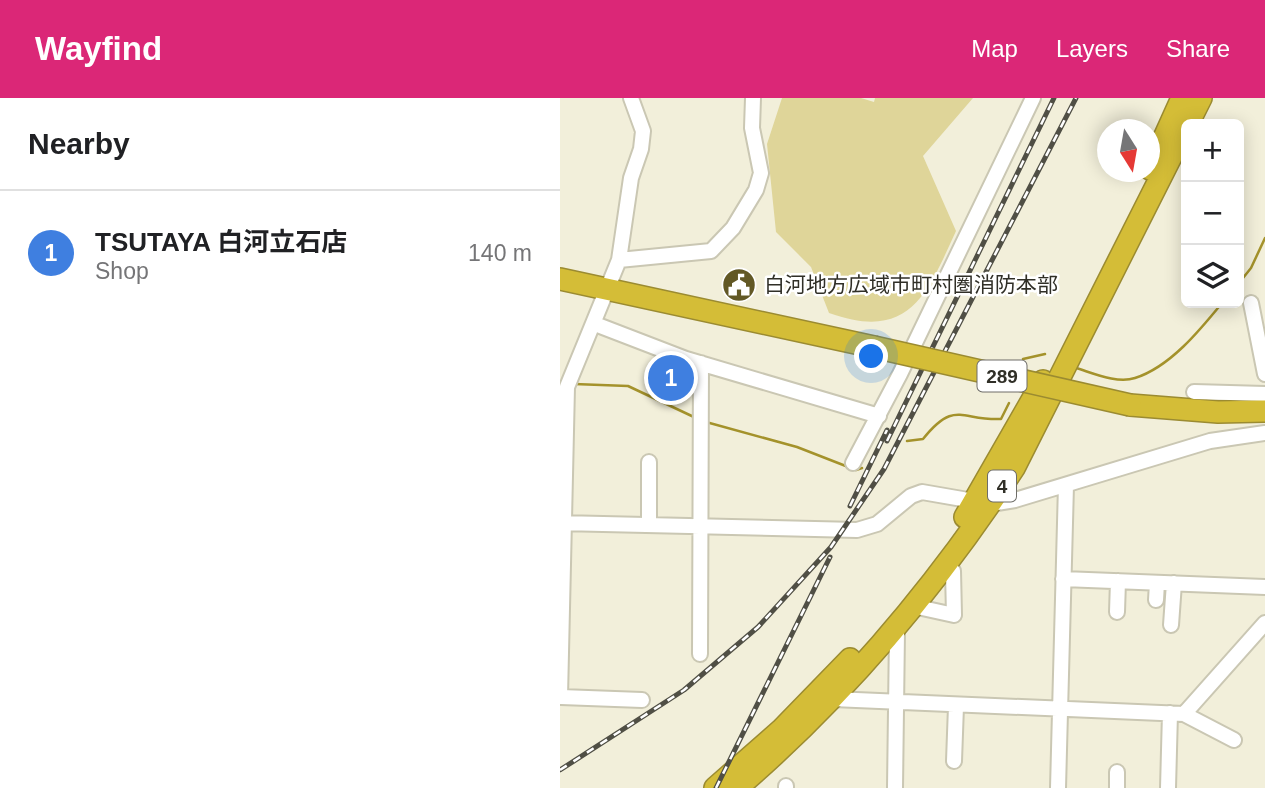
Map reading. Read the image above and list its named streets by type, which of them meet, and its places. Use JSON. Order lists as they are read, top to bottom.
{
  "streets": {
    "highway": ["289", "4"]
  },
  "places": {
    "public building": ["白河地方広域市町村圏消防本部"]
  },
  "north": "bottom",
  "page": {
    "header": "Wayfind",
    "nav": ["Map", "Layers", "Share"],
    "heading": "Nearby",
    "map_buttons": ["+", "−"],
    "list": [
      {
        "mark": "1",
        "name": "TSUTAYA 白河立石店",
        "note": "Shop",
        "value": "140 m"
      }
    ],
    "pins": "1"
  }
}
